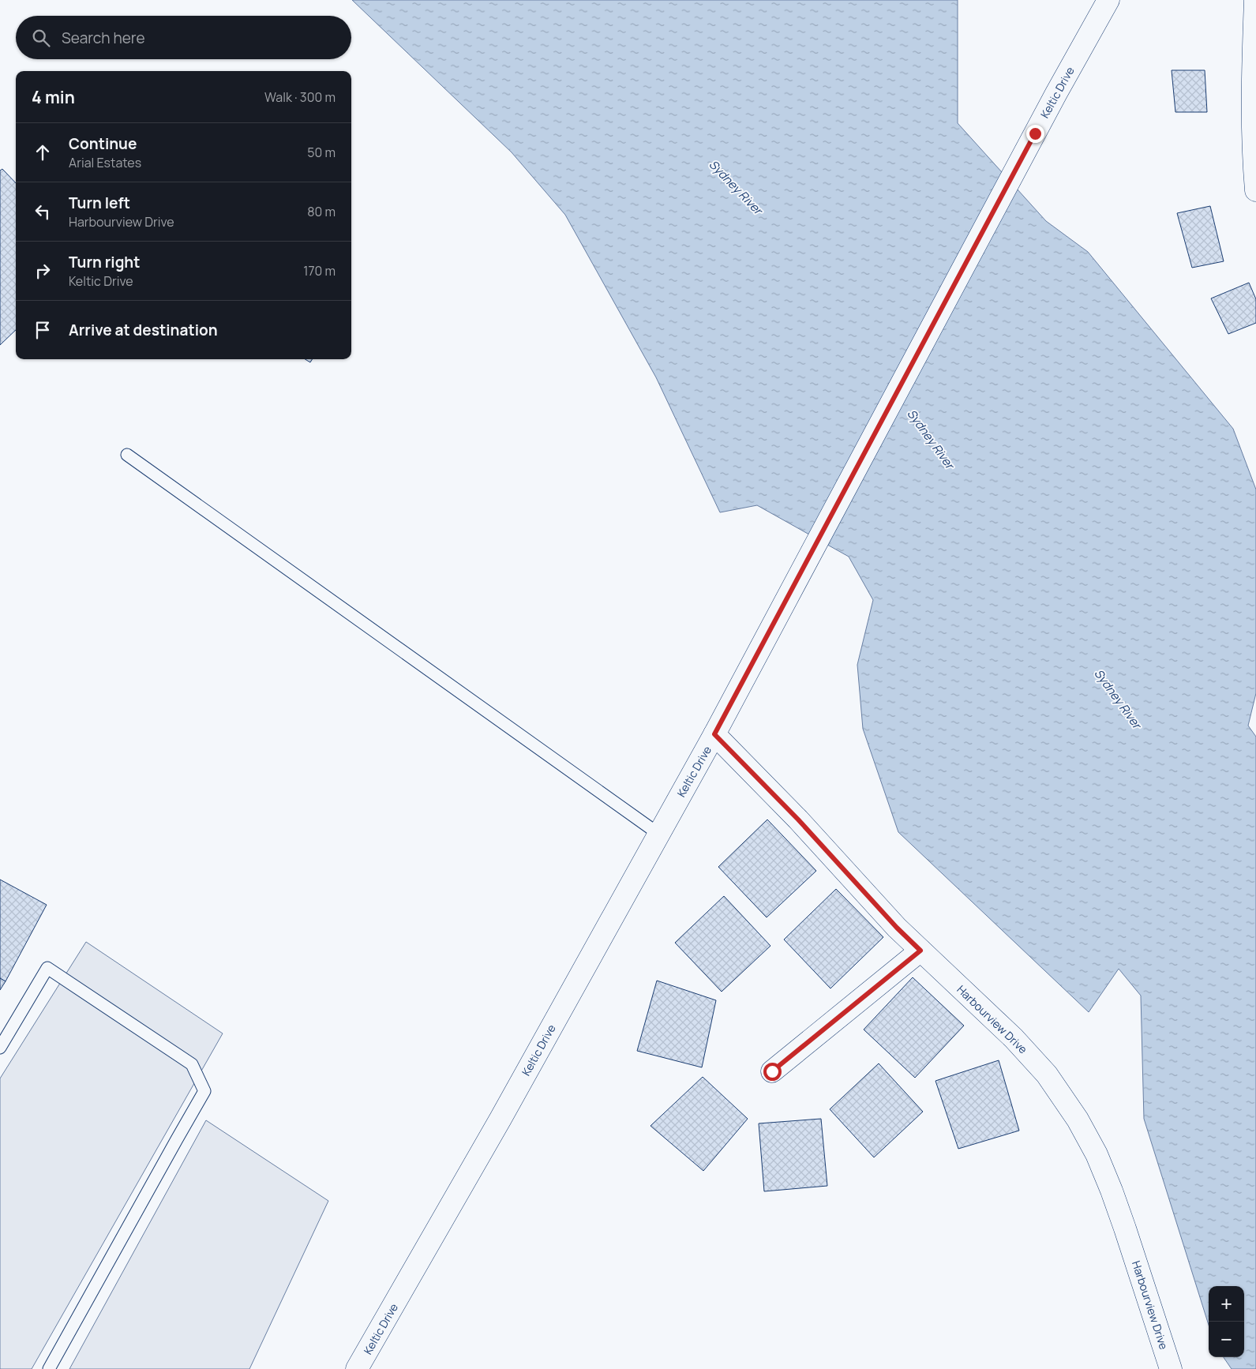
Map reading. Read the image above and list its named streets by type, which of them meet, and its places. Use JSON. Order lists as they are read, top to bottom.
{
  "streets": {
    "main road": ["Keltic Drive", "Harbourview Drive"]
  },
  "crossings": [
    ["Keltic Drive", "Harbourview Drive"]
  ],
  "water": ["Sydney River"],
  "page": {
    "search": "Search here",
    "heading": ["4 min", "Walk · 300 m"],
    "list": [
      ["Continue", "Arial Estates", "50 m"],
      ["Turn left", "Harbourview Drive", "80 m"],
      ["Turn right", "Keltic Drive", "170 m"],
      "Arrive at destination"
    ],
    "map_buttons": ["+", "−"]
  }
}
